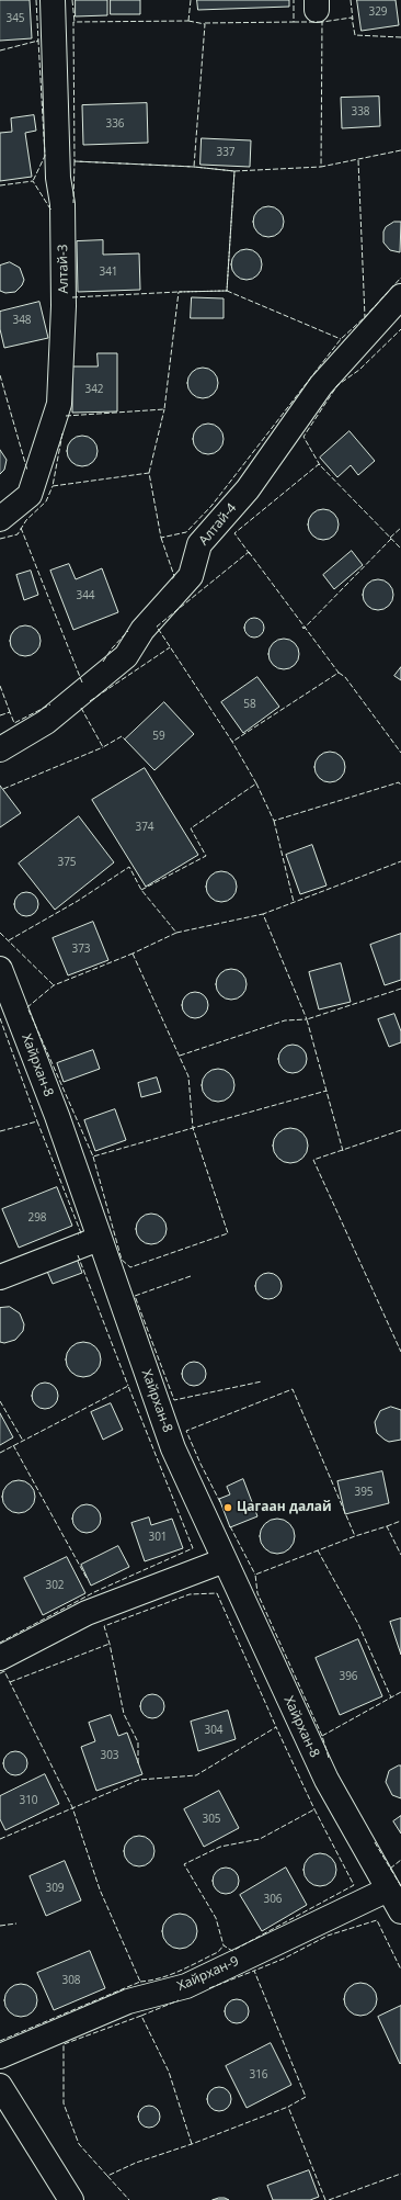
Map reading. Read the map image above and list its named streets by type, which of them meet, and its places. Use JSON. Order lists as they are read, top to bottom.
{
  "streets": {
    "street": [
      "Алтай-3",
      "Алтай-4",
      "Хайрхан-8",
      "Хайрхан-9"
    ]
  },
  "crossings": [
    ["Хайрхан-8", "Хайрхан-9"]
  ],
  "places": ["Цагаан далай"],
  "house_numbers": [
    "329",
    "345",
    "338",
    "336",
    "337",
    "341",
    "348",
    "342",
    "344",
    "58",
    "59",
    "374",
    "375",
    "373",
    "298",
    "395",
    "301",
    "302",
    "396",
    "304",
    "303",
    "310",
    "305",
    "309",
    "306",
    "308",
    "316"
  ]
}
